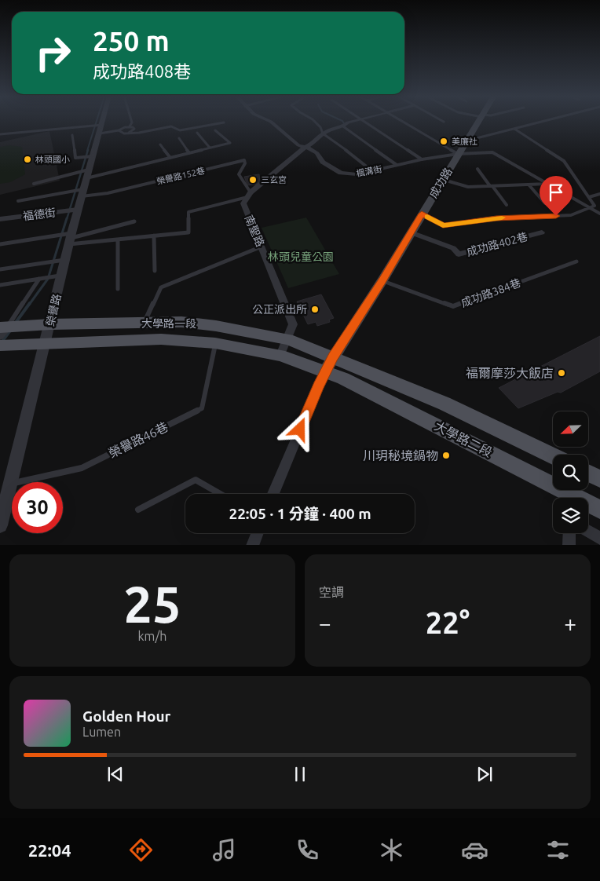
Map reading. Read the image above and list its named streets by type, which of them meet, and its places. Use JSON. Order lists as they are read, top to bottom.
{
  "streets": {
    "main road": ["成功路", "大學路一段", "大學路二段"],
    "street": [
      "楓溝街",
      "福德街",
      "南聖路",
      "成功路402巷",
      "榮譽路"
    ],
    "lane": ["榮譽路152巷", "成功路384巷", "榮譽路46巷"]
  },
  "crossings": [
    ["楓溝街", "成功路"],
    ["榮譽路152巷", "南聖路"],
    ["榮譽路152巷", "榮譽路"],
    ["成功路", "成功路402巷"],
    ["成功路", "成功路384巷"],
    ["成功路", "大學路一段"],
    ["成功路", "大學路二段"],
    ["福德街", "榮譽路"],
    ["南聖路", "大學路一段"],
    ["榮譽路", "大學路一段"],
    ["榮譽路", "榮譽路46巷"],
    ["大學路一段", "大學路二段"],
    ["大學路一段", "榮譽路46巷"]
  ],
  "parks": ["林頭兒童公園"],
  "places": [
    "美廉社",
    "林頭國小",
    "三玄宮",
    "公正派出所",
    "福爾摩莎大飯店",
    "川玥秘境鍋物"
  ],
  "north": "bottom left",
  "page": {
    "turn": ["250 m", "成功路408巷"],
    "limit": "30",
    "trip": "22:05 · 1 分鐘 · 400 m",
    "tile": [
      ["25", "km/h"],
      "空調"
    ],
    "heat": ["−", "22°", "+"],
    "song": ["Golden Hour", "Lumen"],
    "tabs": "22:04"
  }
}
